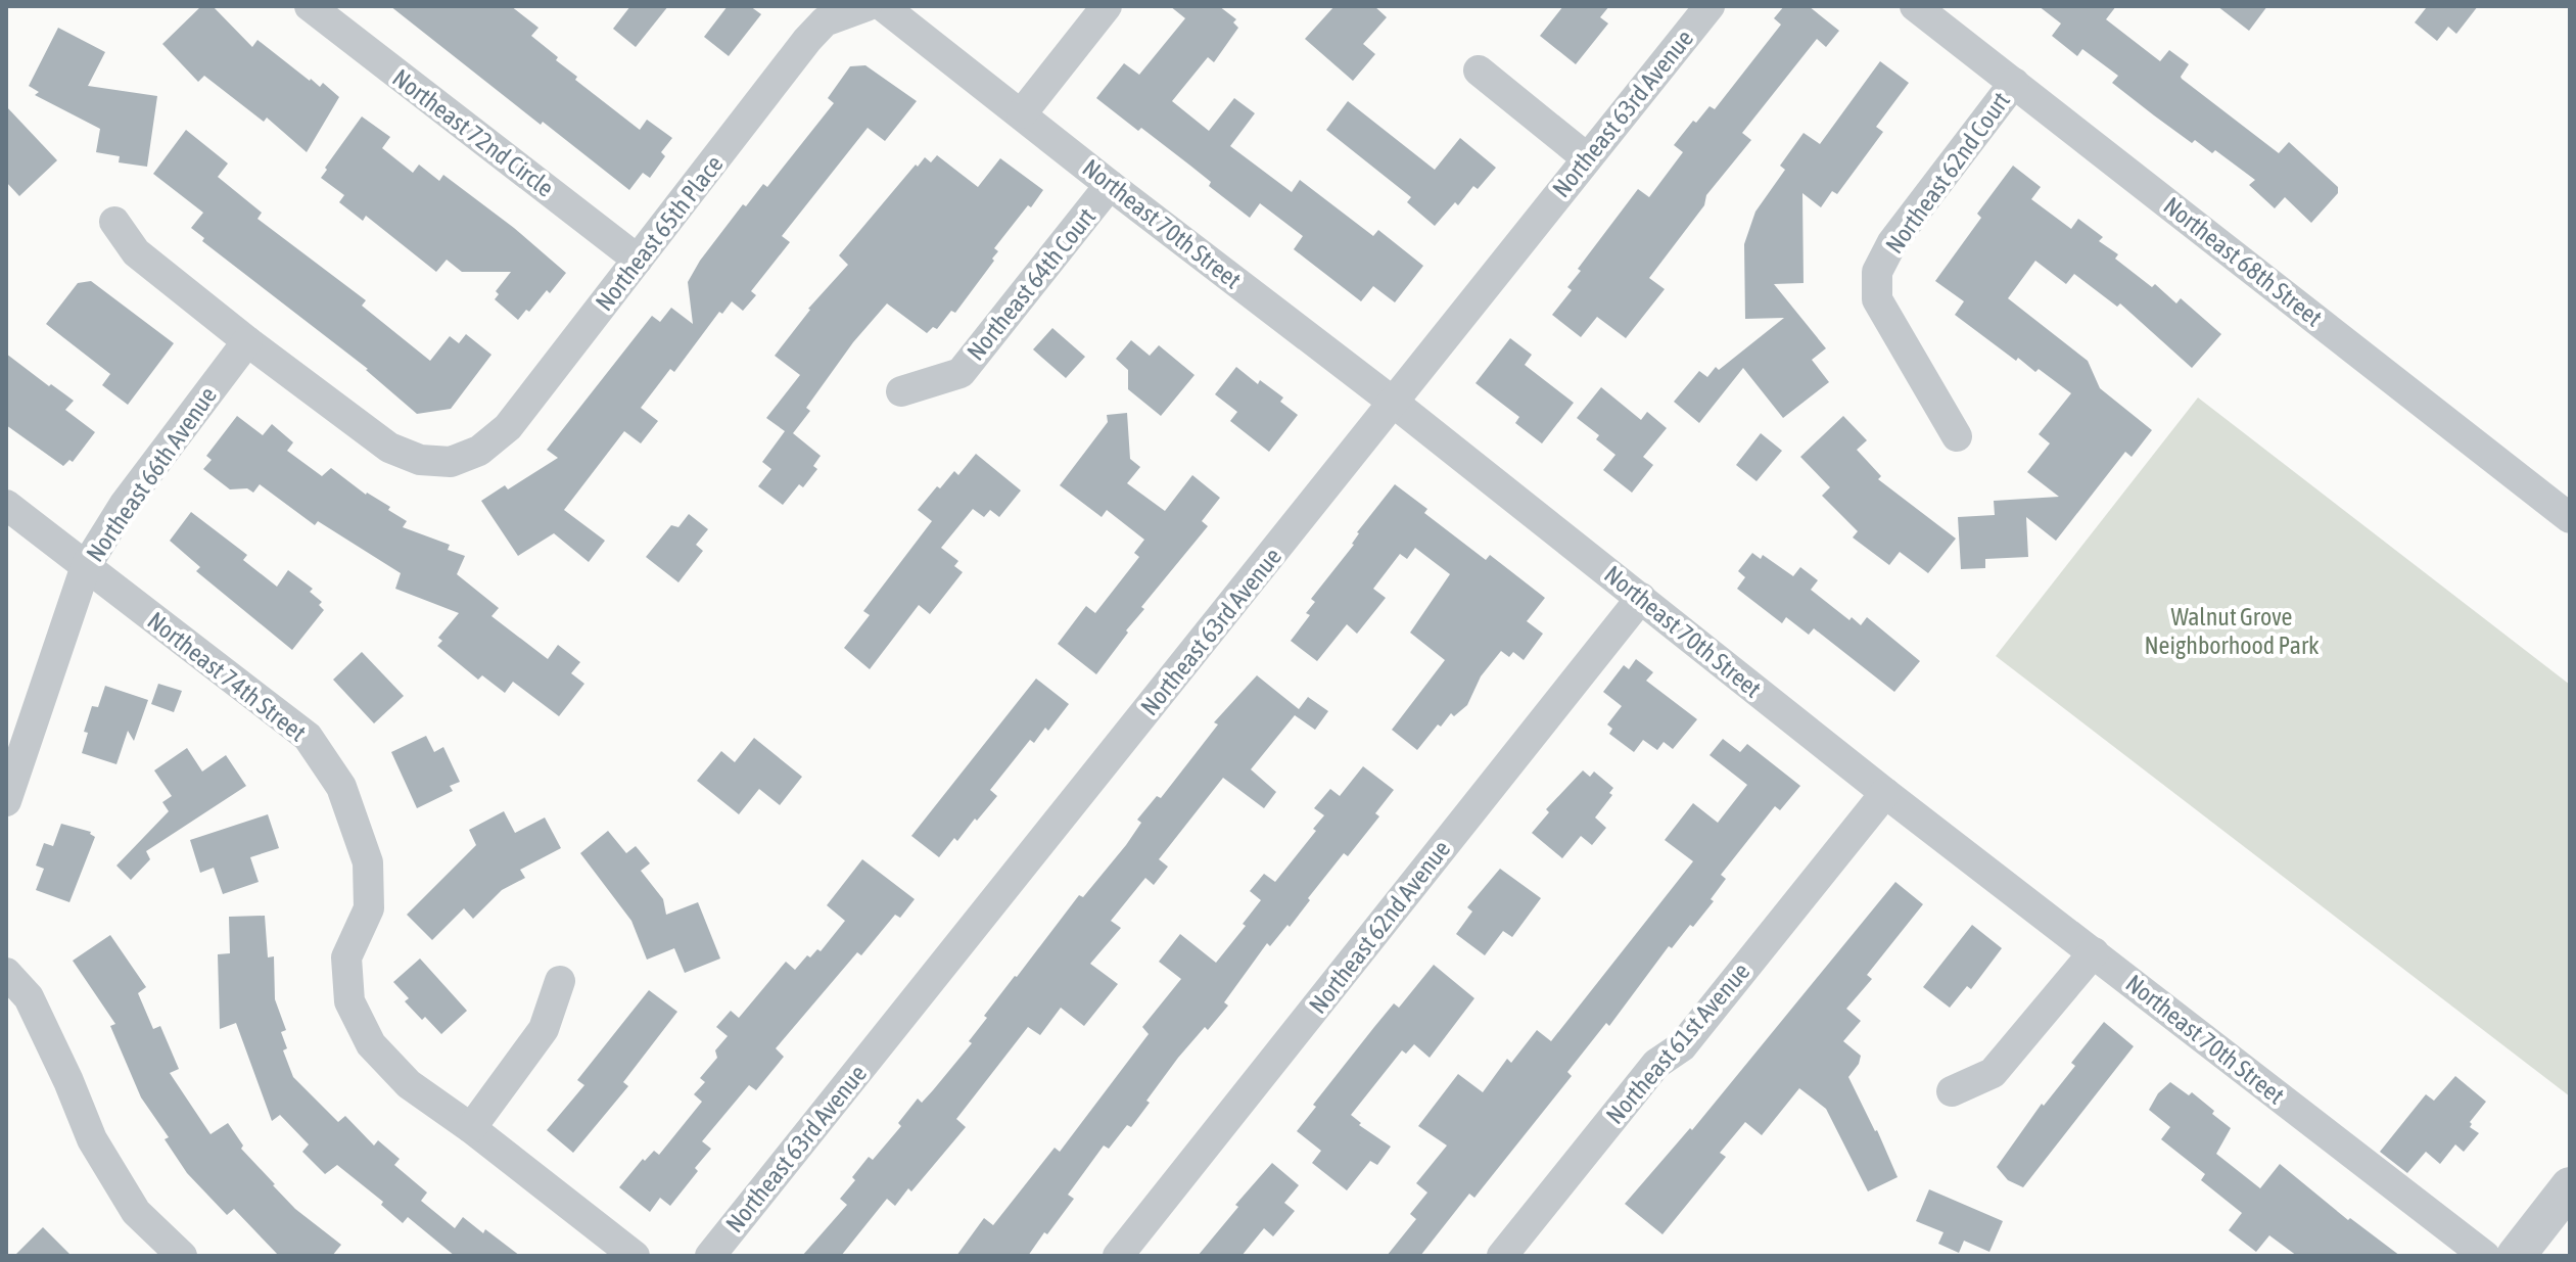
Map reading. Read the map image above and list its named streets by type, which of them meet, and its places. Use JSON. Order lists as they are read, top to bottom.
{
  "streets": {
    "street": [
      "Northeast 63rd Avenue",
      "Northeast 72nd Circle",
      "Northeast 62nd Court",
      "Northeast 70th Street",
      "Northeast 65th Place",
      "Northeast 68th Street",
      "Northeast 64th Court",
      "Northeast 66th Avenue",
      "Northeast 74th Street",
      "Northeast 62nd Avenue",
      "Northeast 61st Avenue"
    ]
  },
  "crossings": [
    ["Northeast 63rd Avenue", "Northeast 70th Street"],
    ["Northeast 72nd Circle", "Northeast 65th Place"],
    ["Northeast 62nd Court", "Northeast 68th Street"],
    ["Northeast 70th Street", "Northeast 64th Court"],
    ["Northeast 70th Street", "Northeast 62nd Avenue"],
    ["Northeast 70th Street", "Northeast 61st Avenue"],
    ["Northeast 65th Place", "Northeast 66th Avenue"],
    ["Northeast 66th Avenue", "Northeast 74th Street"]
  ],
  "parks": ["Walnut Grove Neighborhood Park"]
}
